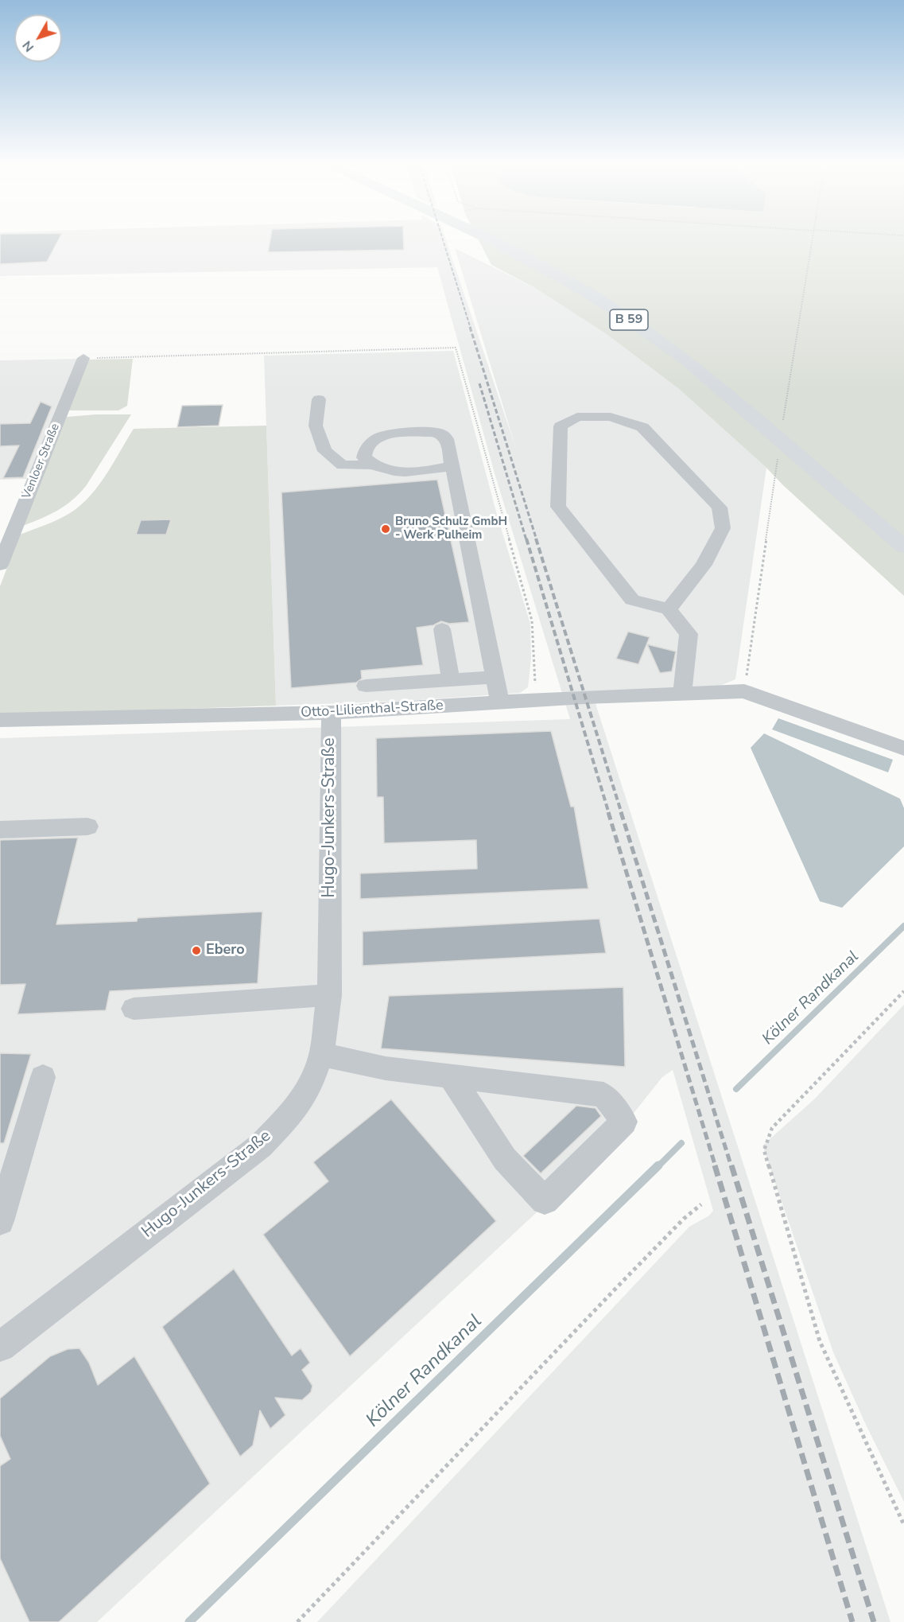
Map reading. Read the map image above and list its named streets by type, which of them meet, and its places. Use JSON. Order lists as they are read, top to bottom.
{
  "streets": {
    "main road": ["B 59"],
    "street": ["Venloer Straße", "Otto-Lilienthal-Straße", "Hugo-Junkers-Straße"]
  },
  "crossings": [
    ["Otto-Lilienthal-Straße", "Hugo-Junkers-Straße"]
  ],
  "water": ["Kölner Randkanal"],
  "places": ["Bruno Schulz GmbH - Werk Pulheim", "Ebero"],
  "north": "bottom left"
}
